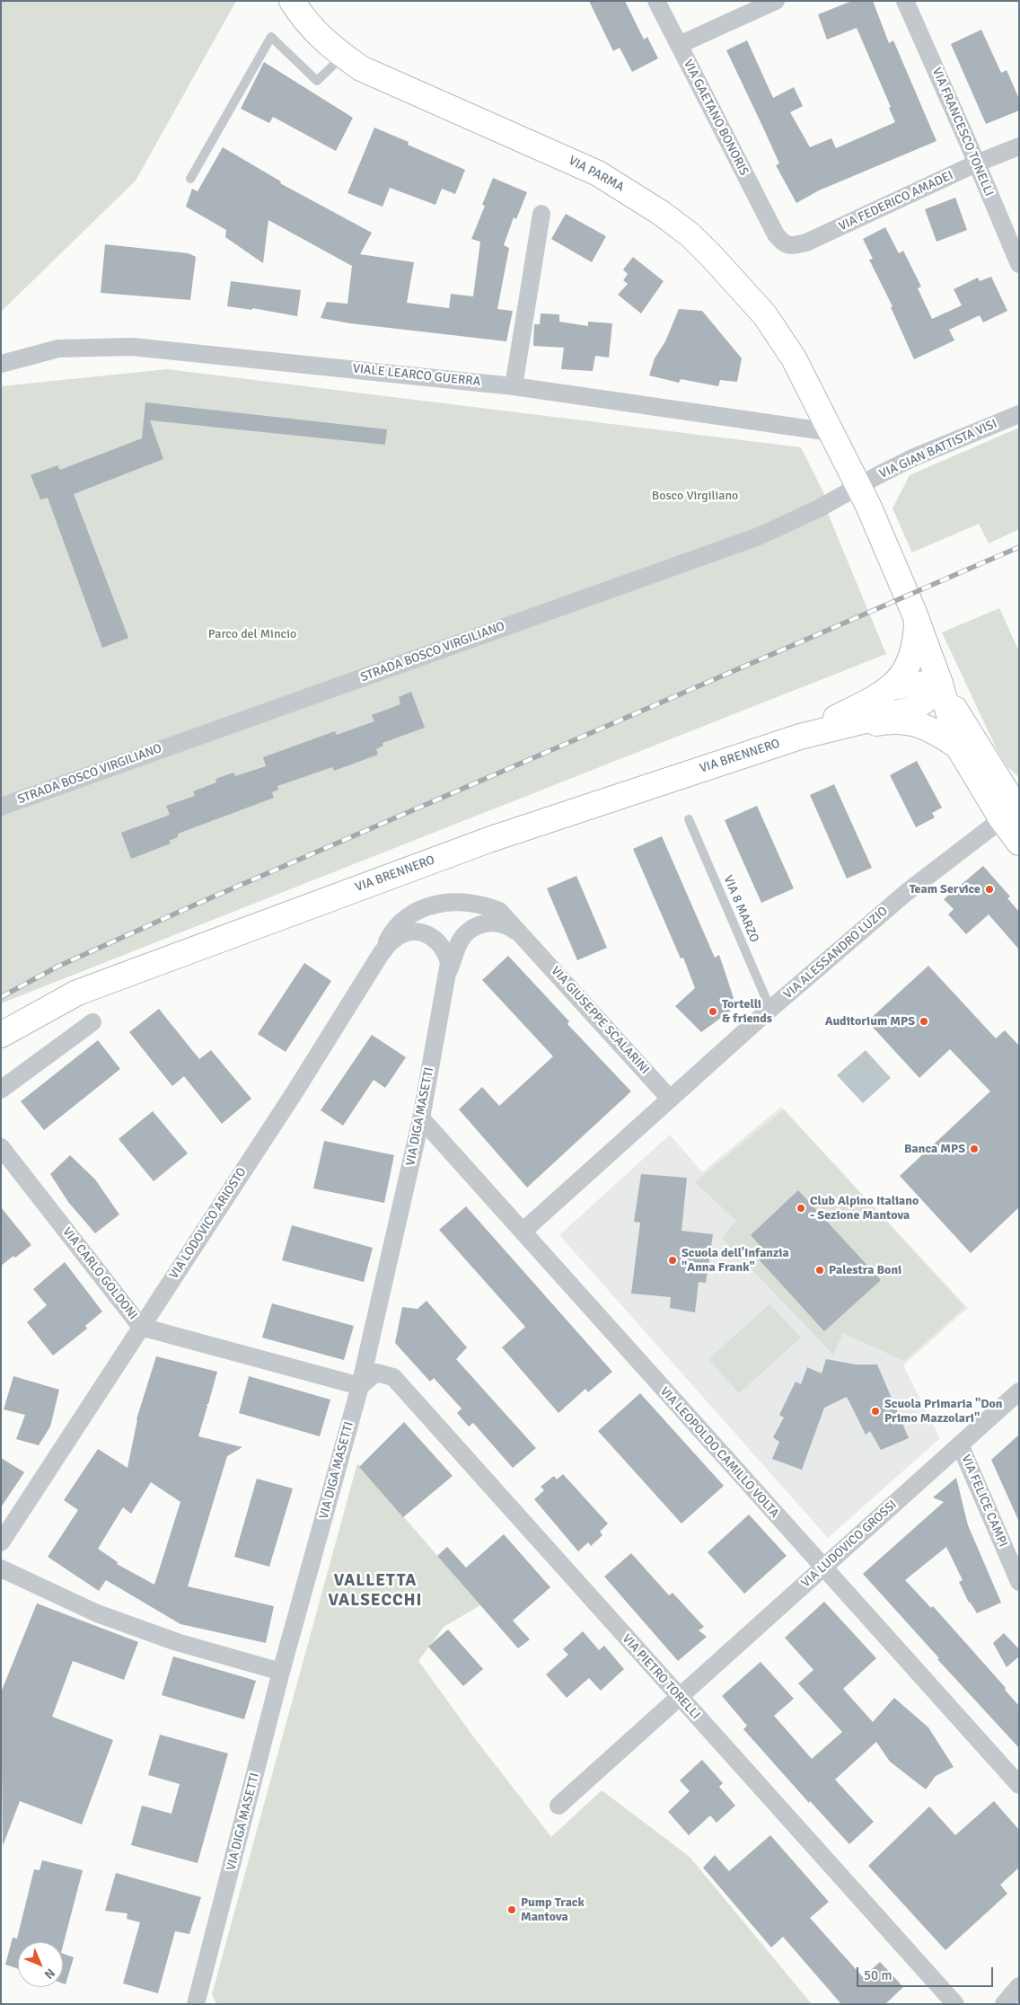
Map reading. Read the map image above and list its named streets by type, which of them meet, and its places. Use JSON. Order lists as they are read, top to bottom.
{
  "streets": {
    "main road": ["VIA PARMA", "VIA BRENNERO"],
    "street": [
      "VIA GAETANO BONORIS",
      "VIA FRANCESCO TONELLI",
      "VIA FEDERICO AMADEI",
      "VIALE LEARCO GUERRA",
      "VIA GIAN BATTISTA VISI",
      "STRADA BOSCO VIRGILIANO",
      "VIA ALESSANDRO LUZIO",
      "VIA GIUSEPPE SCALARINI",
      "VIA DIGA MASETTI",
      "VIA LODOVICO ARIOSTO",
      "VIA CARLO GOLDONI",
      "VIA LEOPOLDO CAMILLO VOLTA",
      "VIA FELICE CAMPI",
      "VIA LUDOVICO GROSSI",
      "VIA PIETRO TORELLI"
    ],
    "lane": ["VIA 8 MARZO"]
  },
  "crossings": [
    ["VIA GAETANO BONORIS", "VIA FEDERICO AMADEI"],
    ["VIA FRANCESCO TONELLI", "VIA FEDERICO AMADEI"],
    ["VIA PARMA", "VIALE LEARCO GUERRA"],
    ["VIA PARMA", "VIA GIAN BATTISTA VISI"],
    ["VIA PARMA", "STRADA BOSCO VIRGILIANO"],
    ["VIA PARMA", "VIA BRENNERO"],
    ["VIA GIAN BATTISTA VISI", "STRADA BOSCO VIRGILIANO"],
    ["VIA 8 MARZO", "VIA ALESSANDRO LUZIO"],
    ["VIA ALESSANDRO LUZIO", "VIA GIUSEPPE SCALARINI"],
    ["VIA ALESSANDRO LUZIO", "VIA LEOPOLDO CAMILLO VOLTA"],
    ["VIA DIGA MASETTI", "VIA LODOVICO ARIOSTO"],
    ["VIA DIGA MASETTI", "VIA CARLO GOLDONI"],
    ["VIA DIGA MASETTI", "VIA LEOPOLDO CAMILLO VOLTA"],
    ["VIA DIGA MASETTI", "VIA PIETRO TORELLI"],
    ["VIA LODOVICO ARIOSTO", "VIA CARLO GOLDONI"],
    ["VIA CARLO GOLDONI", "VIA PIETRO TORELLI"],
    ["VIA LEOPOLDO CAMILLO VOLTA", "VIA LUDOVICO GROSSI"],
    ["VIA FELICE CAMPI", "VIA LUDOVICO GROSSI"],
    ["VIA LUDOVICO GROSSI", "VIA PIETRO TORELLI"]
  ],
  "districts": ["VALLETTA VALSECCHI"],
  "parks": ["Bosco Virgiliano", "Parco del Mincio"],
  "places": [
    "Team Service",
    "Tortelli & friends",
    "Auditorium MPS",
    "Banca MPS",
    "Club Alpino Italiano - Sezione Mantova",
    "Scuola dell'Infanzia \"Anna Frank\"",
    "Palestra Boni",
    "Scuola Primaria \"Don Primo Mazzolari\"",
    "Pump Track Mantova"
  ],
  "scale_bar": "50 m",
  "north": "bottom right"
}
